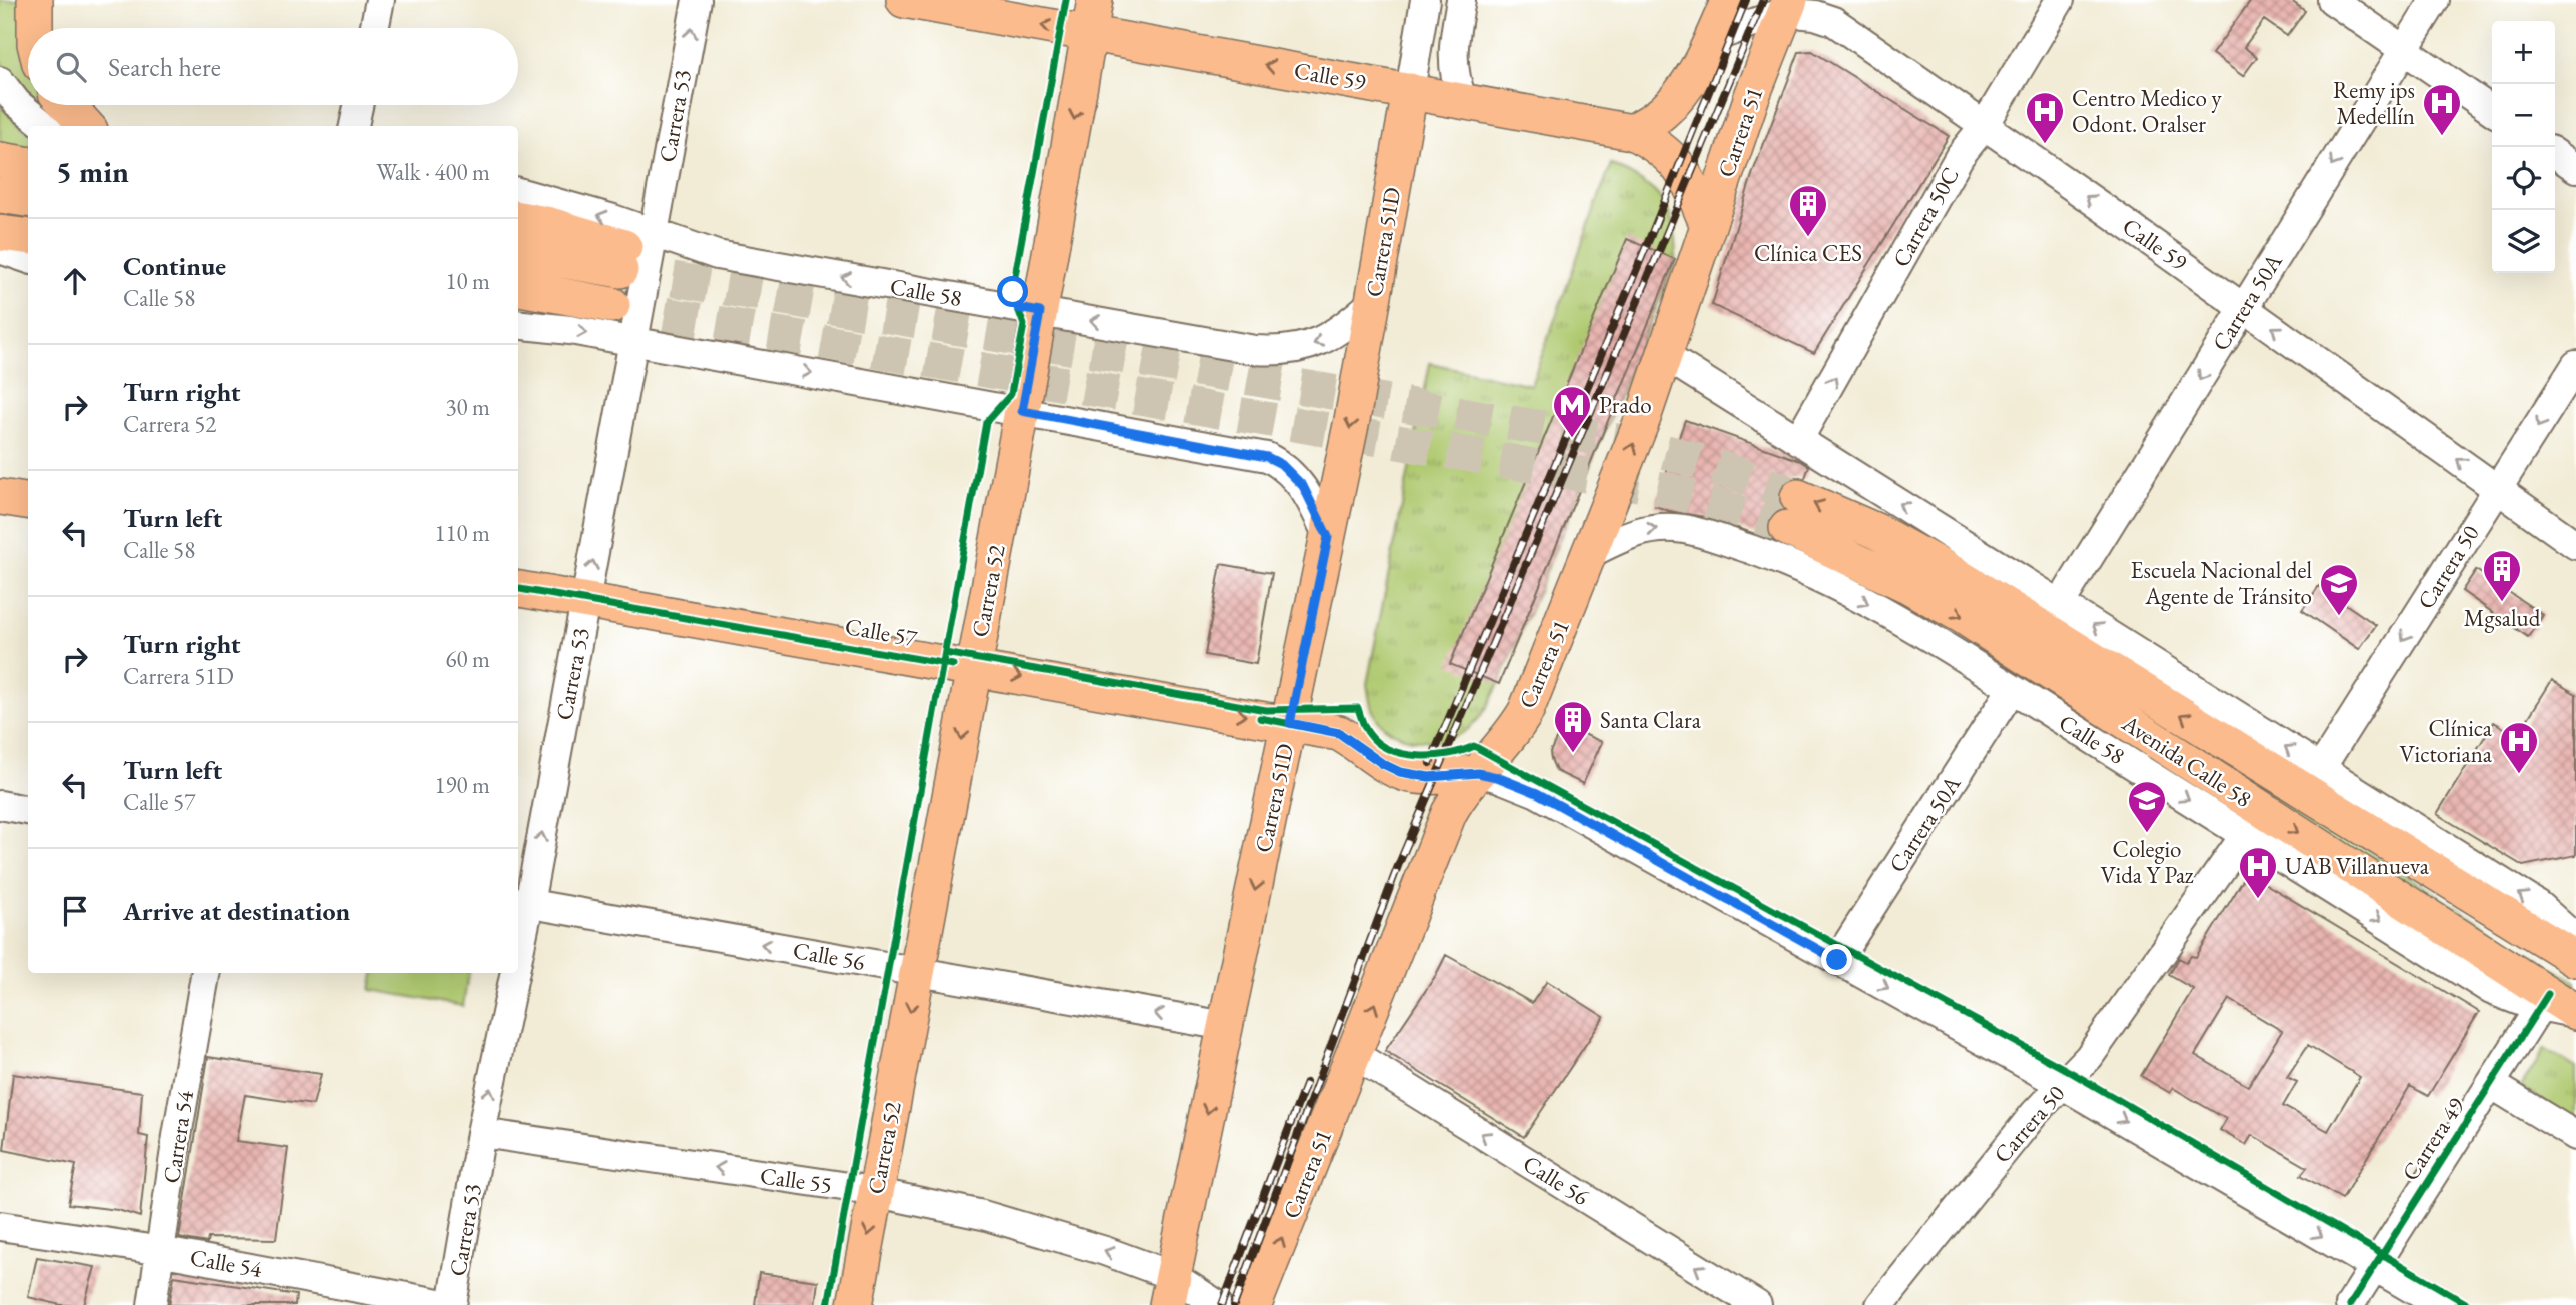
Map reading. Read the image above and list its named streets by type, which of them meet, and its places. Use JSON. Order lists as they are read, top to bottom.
{
  "streets": {
    "main road": [
      "Calle 59",
      "Carrera 51",
      "Carrera 51D",
      "Carrera 52",
      "Calle 57",
      "Avenida Calle 58"
    ],
    "street": [
      "Carrera 53",
      "Carrera 50C",
      "Calle 58",
      "Carrera 50A",
      "Carrera 50",
      "Calle 56",
      "Carrera 54",
      "Carrera 49",
      "Calle 55",
      "Calle 54"
    ]
  },
  "crossings": [
    ["Calle 59", "Carrera 51"],
    ["Calle 59", "Carrera 50C"],
    ["Calle 59", "Carrera 51D"],
    ["Calle 59", "Carrera 50A"],
    ["Calle 59", "Carrera 50"],
    ["Calle 59", "Carrera 52"],
    ["Carrera 53", "Calle 58"],
    ["Carrera 53", "Calle 57"],
    ["Carrera 53", "Calle 56"],
    ["Carrera 53", "Calle 55"],
    ["Carrera 53", "Calle 54"],
    ["Carrera 51", "Calle 58"],
    ["Carrera 51", "Calle 57"],
    ["Carrera 51", "Calle 56"],
    ["Carrera 51D", "Calle 58"],
    ["Carrera 51D", "Calle 57"],
    ["Carrera 51D", "Calle 56"],
    ["Carrera 51D", "Calle 55"],
    ["Calle 58", "Carrera 50A"],
    ["Calle 58", "Carrera 50"],
    ["Calle 58", "Carrera 52"],
    ["Calle 58", "Avenida Calle 58"],
    ["Calle 58", "Carrera 49"],
    ["Carrera 50A", "Calle 57"],
    ["Carrera 50", "Calle 57"],
    ["Carrera 52", "Calle 57"],
    ["Carrera 52", "Calle 56"],
    ["Carrera 52", "Calle 55"],
    ["Calle 57", "Carrera 49"],
    ["Avenida Calle 58", "Carrera 49"],
    ["Carrera 54", "Calle 54"]
  ],
  "one_way": [
    "Calle 59",
    "Carrera 53",
    "Carrera 51",
    "Carrera 50C",
    "Carrera 51D",
    "Carrera 50A",
    "Carrera 50",
    "Carrera 52",
    "Calle 57",
    "Calle 56",
    "Calle 55"
  ],
  "places": {
    "hospital": [
      "Remy ips Medellín",
      "Centro Medico y Odont. Oralser",
      "Clínica Victoriana",
      "UAB Villanueva"
    ],
    "building": ["Clínica CES", "Mgsalud", "Santa Clara"],
    "metro station": ["Prado"],
    "school or university": ["Escuela Nacional del Agente de Tránsito", "Colegio Vida Y Paz"]
  },
  "page": {
    "map_buttons": ["+", "−"],
    "search": "Search here",
    "heading": ["5 min", "Walk · 400 m"],
    "list": [
      ["Continue", "Calle 58", "10 m"],
      ["Turn right", "Carrera 52", "30 m"],
      ["Turn left", "Calle 58", "110 m"],
      ["Turn right", "Carrera 51D", "60 m"],
      ["Turn left", "Calle 57", "190 m"],
      "Arrive at destination"
    ]
  }
}
